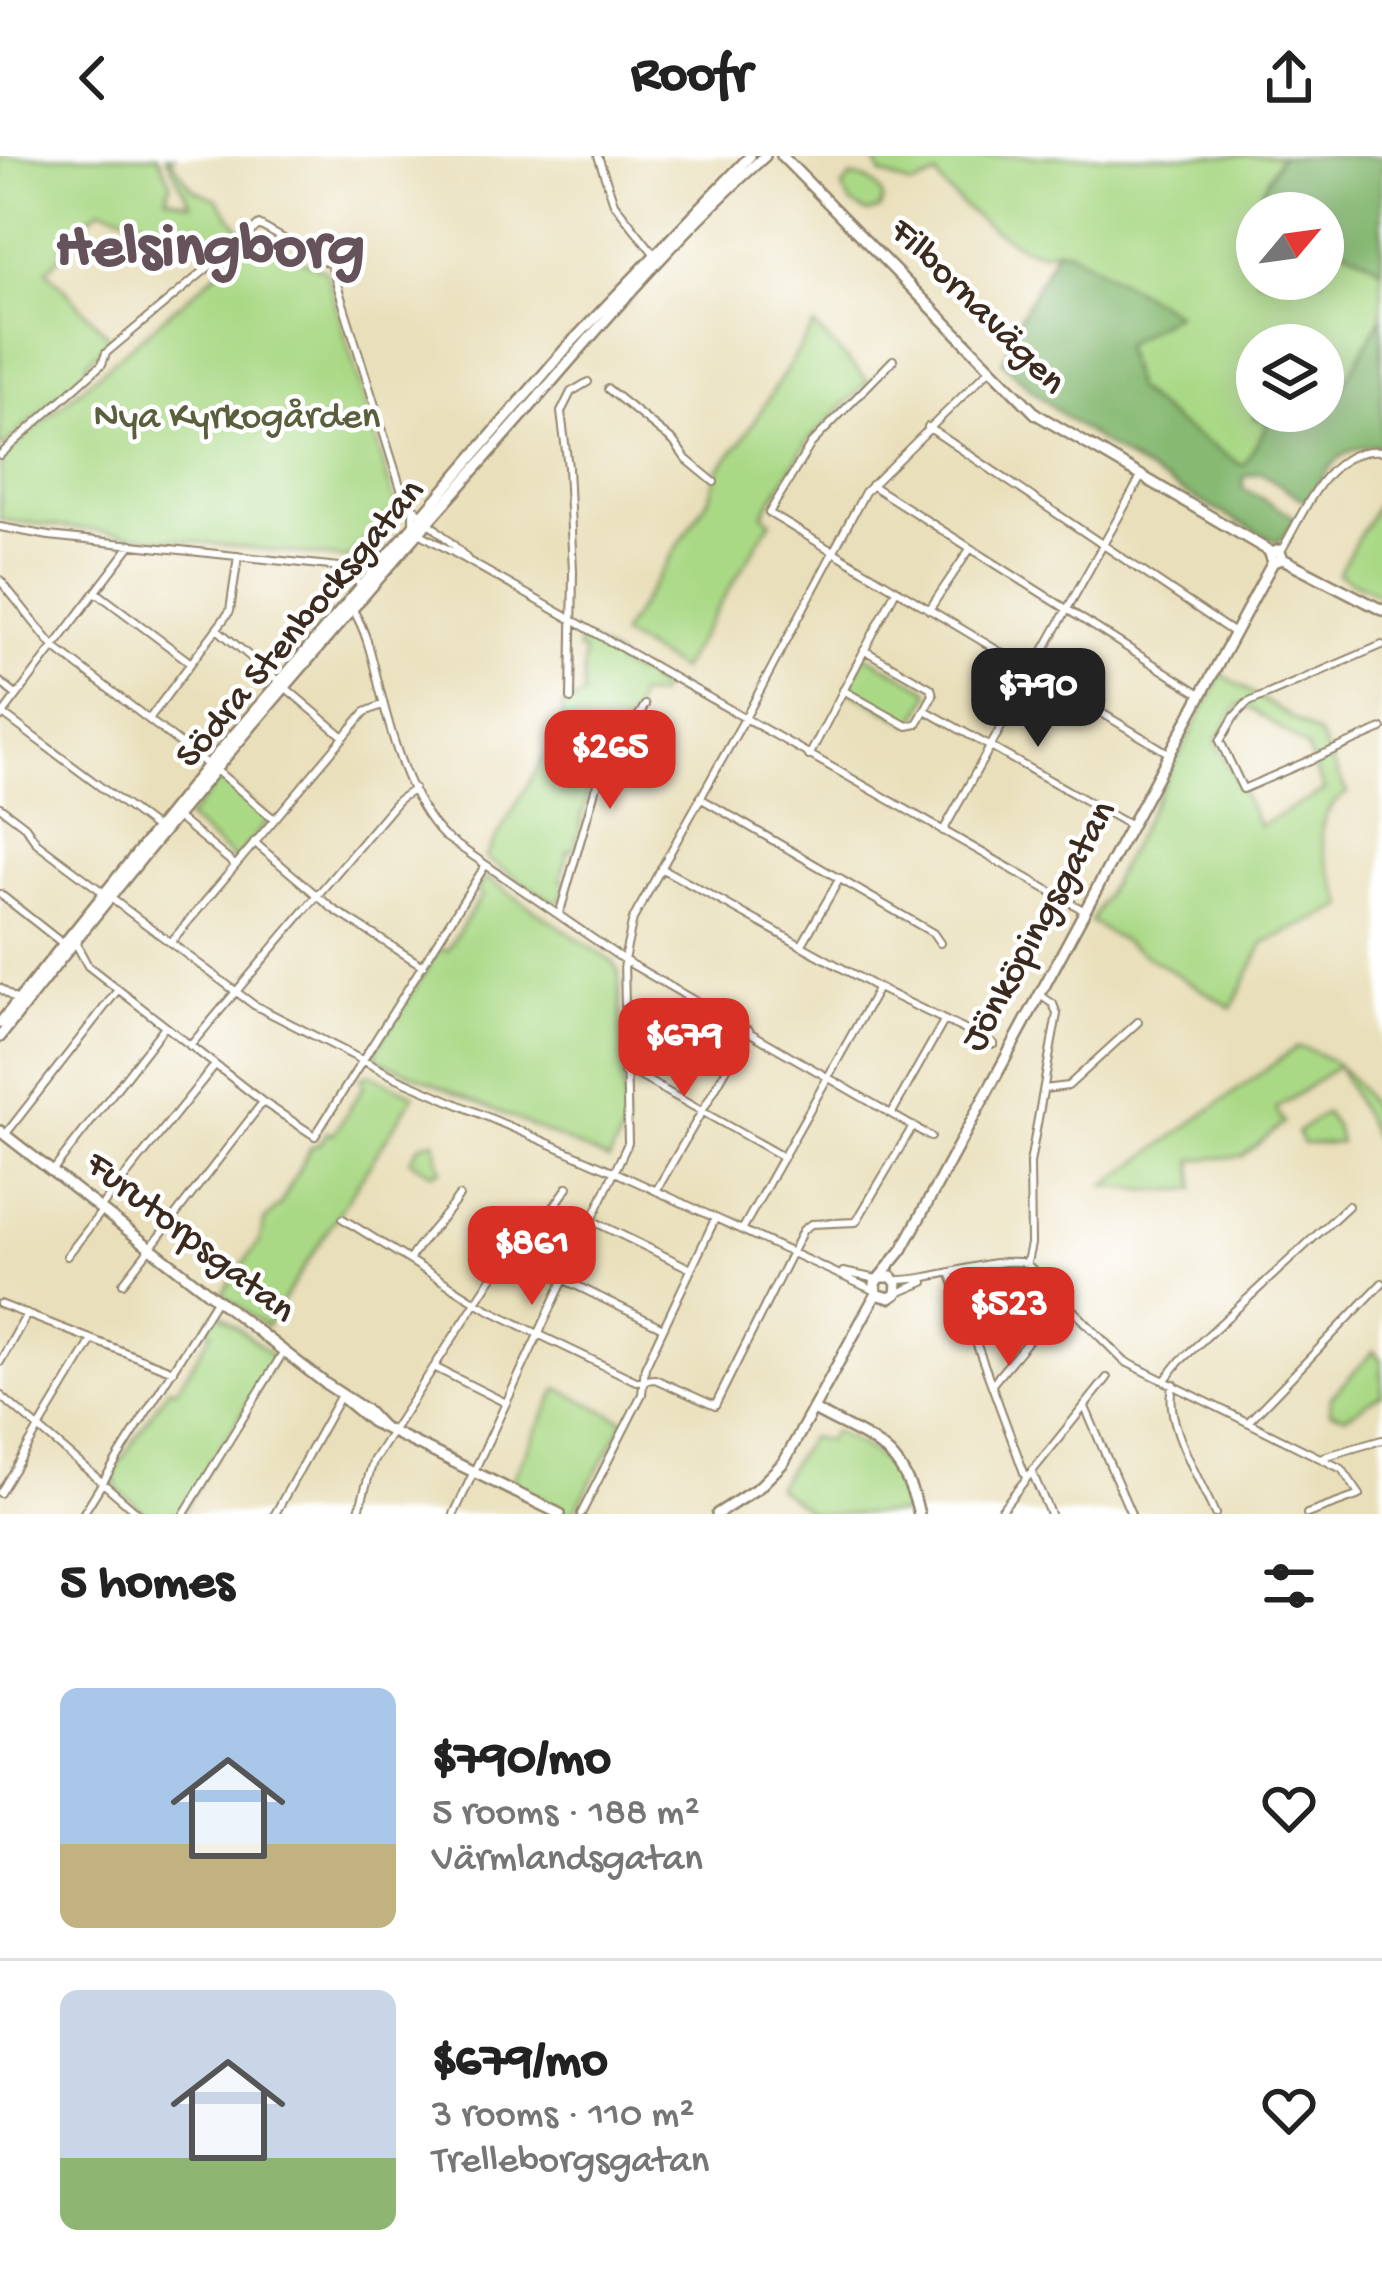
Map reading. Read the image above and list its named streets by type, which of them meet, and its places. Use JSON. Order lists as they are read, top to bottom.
{
  "streets": {
    "street": [
      "Filbornavägen",
      "Södra Stenbocksgatan",
      "Jönköpingsgatan",
      "Furutorpsgatan"
    ]
  },
  "crossings": [
    ["Filbornavägen", "Jönköpingsgatan"]
  ],
  "districts": ["Helsingborg"],
  "parks": ["Nya Kyrkogården"],
  "north": "top right",
  "page": {
    "header": "Roofr",
    "price": [
      "$790",
      "$265",
      "$679",
      "$861",
      "$523"
    ],
    "heading": "5 homes",
    "list": [
      {
        "name": "$790/mo",
        "note": "5 rooms · 188 m² · Värmlandsgatan"
      },
      {
        "name": "$679/mo",
        "note": "3 rooms · 110 m² · Trelleborgsgatan"
      }
    ]
  }
}
